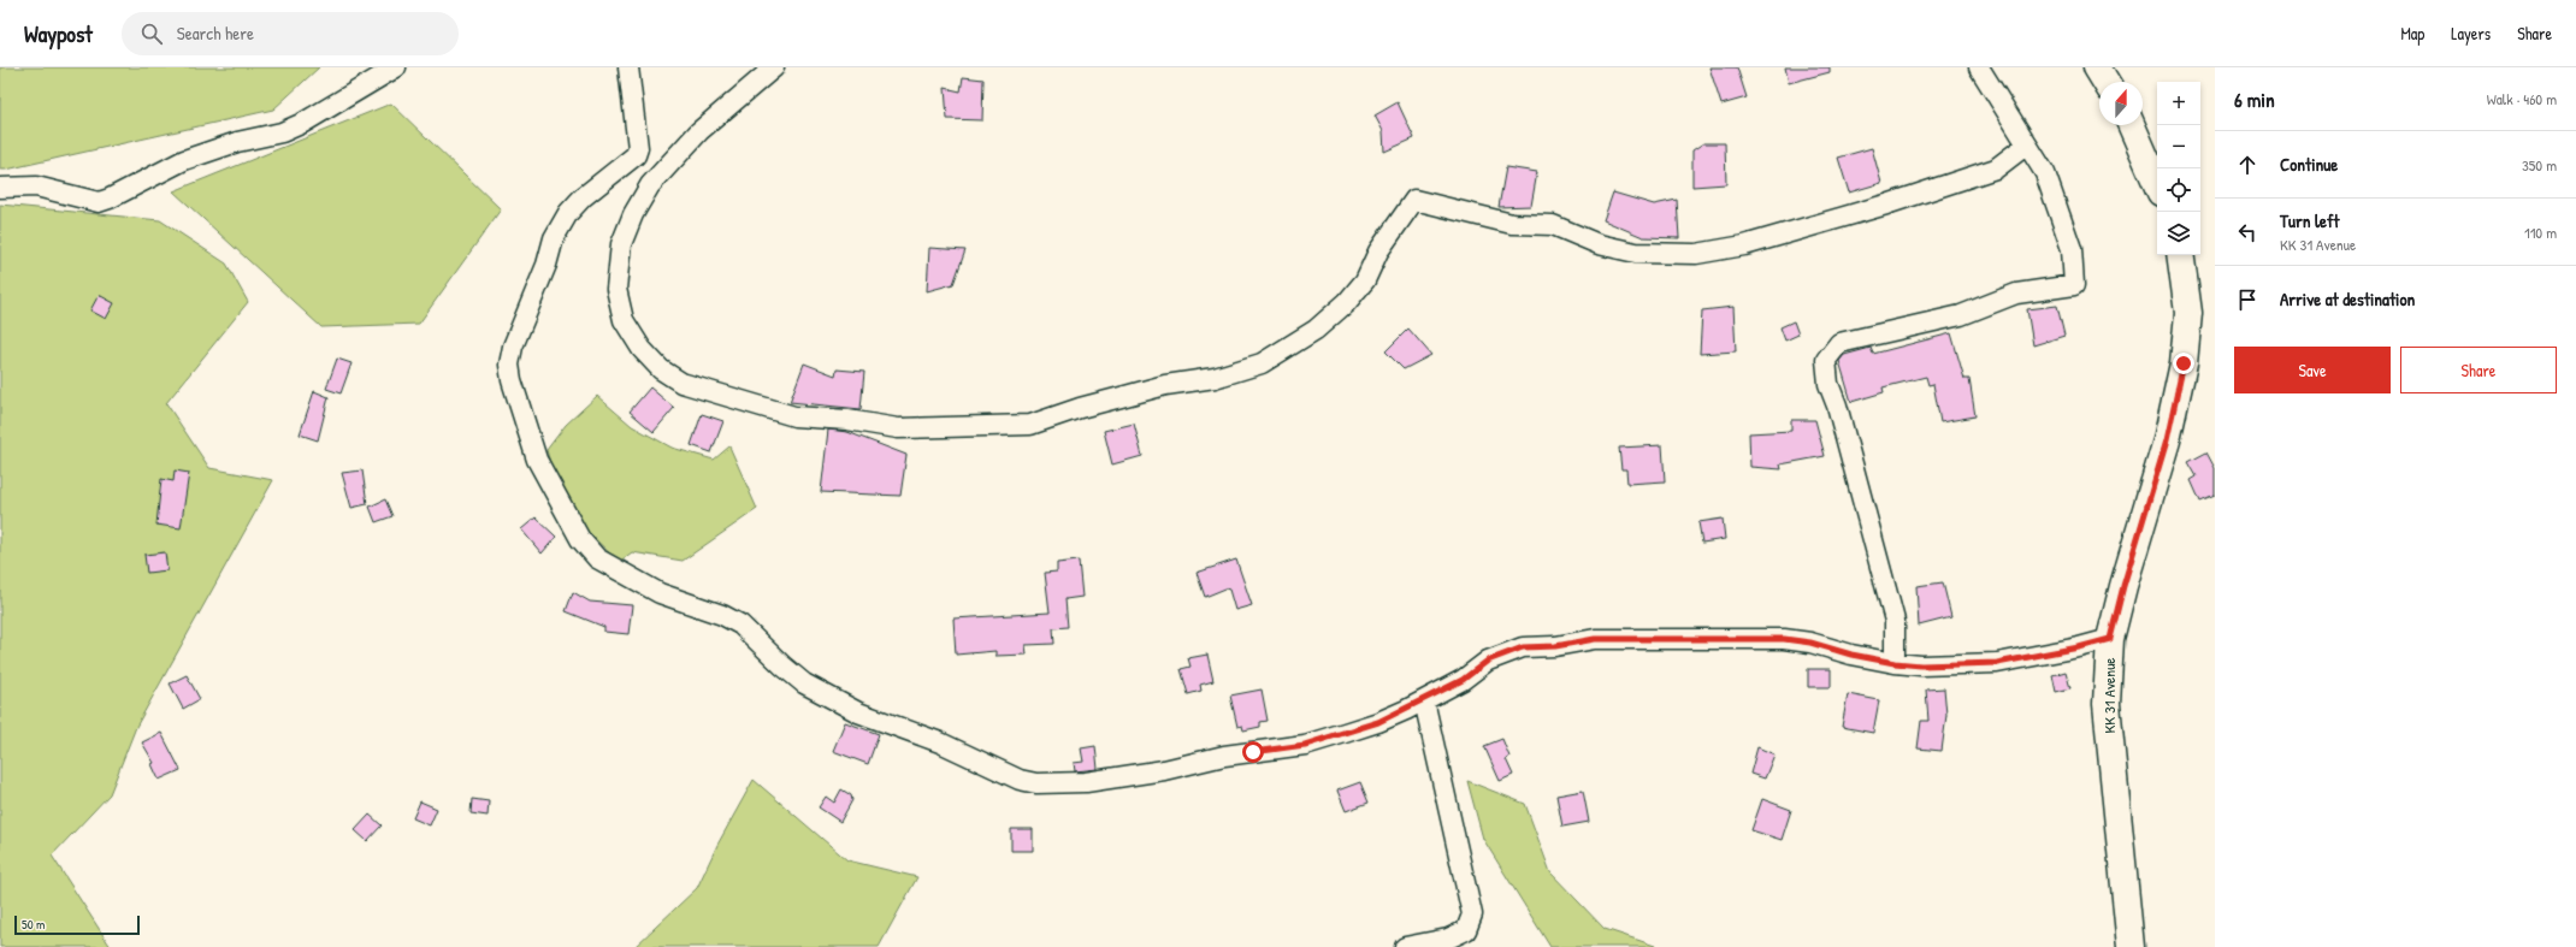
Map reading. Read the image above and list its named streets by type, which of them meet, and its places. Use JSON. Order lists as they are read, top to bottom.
{
  "streets": {
    "main road": ["KK 31 Avenue"]
  },
  "scale_bar": "50 m",
  "north": "top",
  "page": {
    "header": "Waypost",
    "search": "Search here",
    "nav": ["Map", "Layers", "Share"],
    "heading": ["6 min", "Walk · 460 m"],
    "map_buttons": ["+", "−"],
    "list": [
      ["Continue", "350 m"],
      ["Turn left", "KK 31 Avenue", "110 m"],
      "Arrive at destination"
    ],
    "buttons": ["Save", "Share"],
    "scale": "50 m"
  }
}
